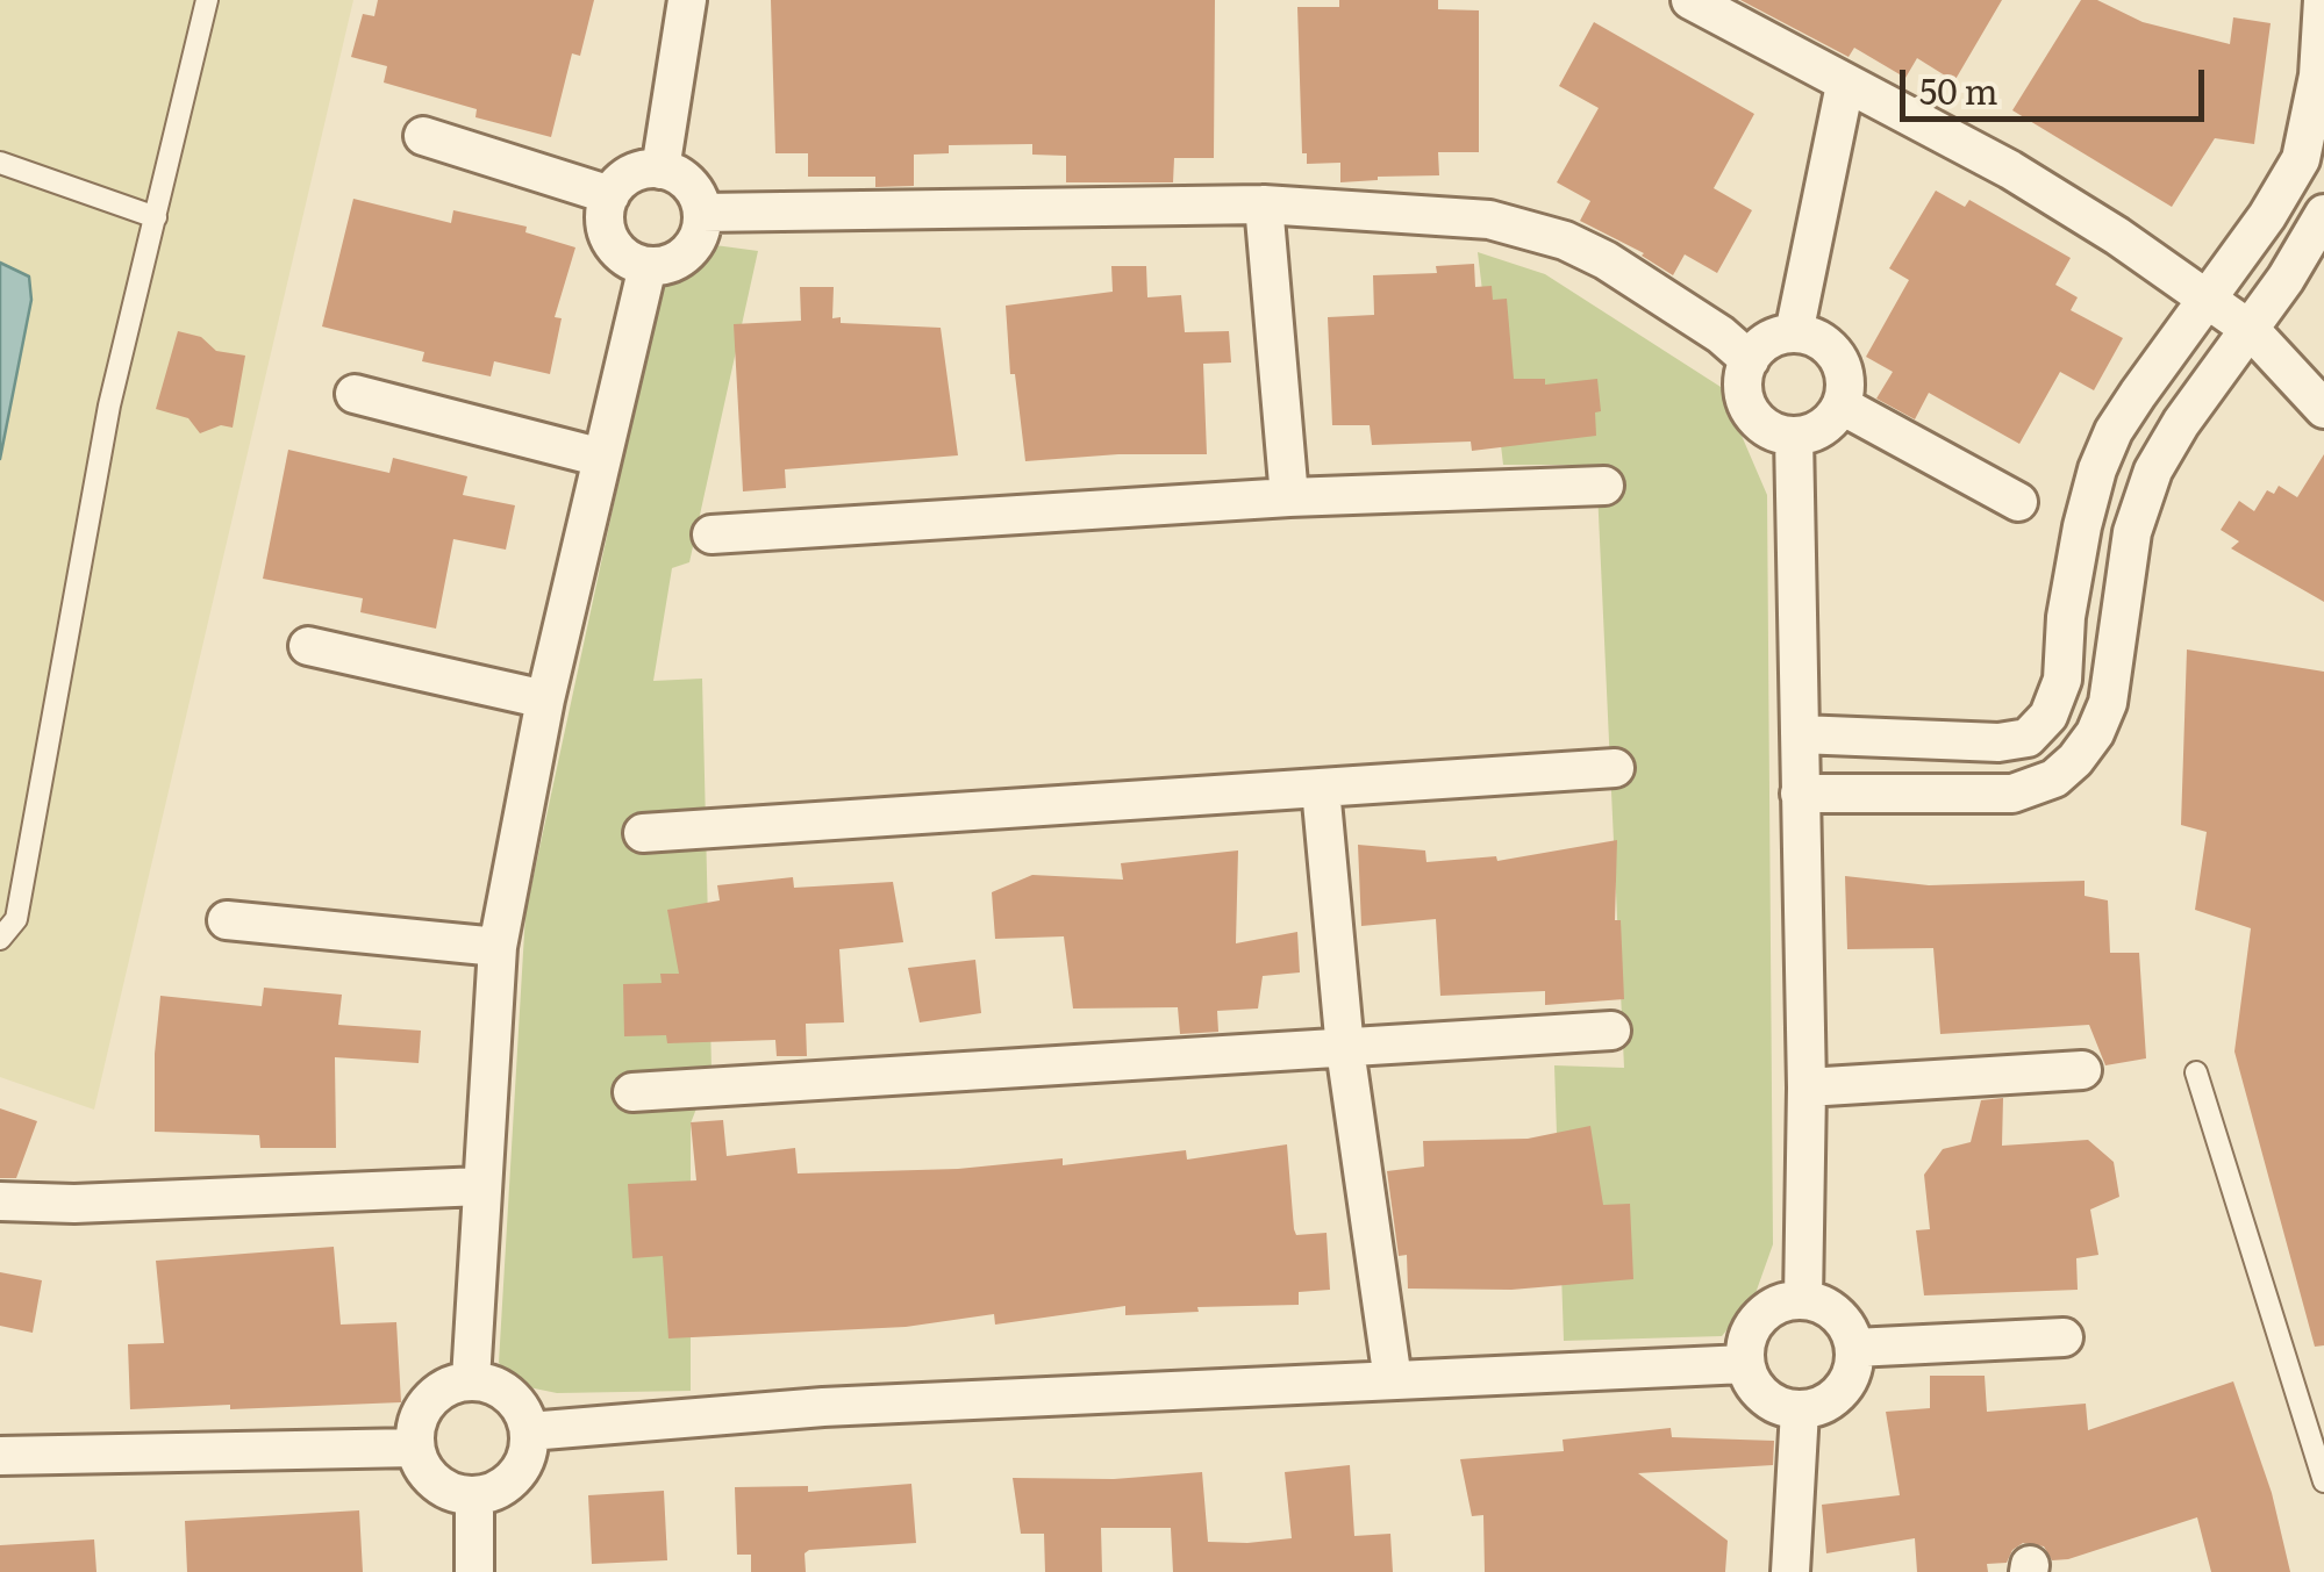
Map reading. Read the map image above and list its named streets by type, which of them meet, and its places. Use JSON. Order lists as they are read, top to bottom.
{
  "scale_bar": "50 m"
}
